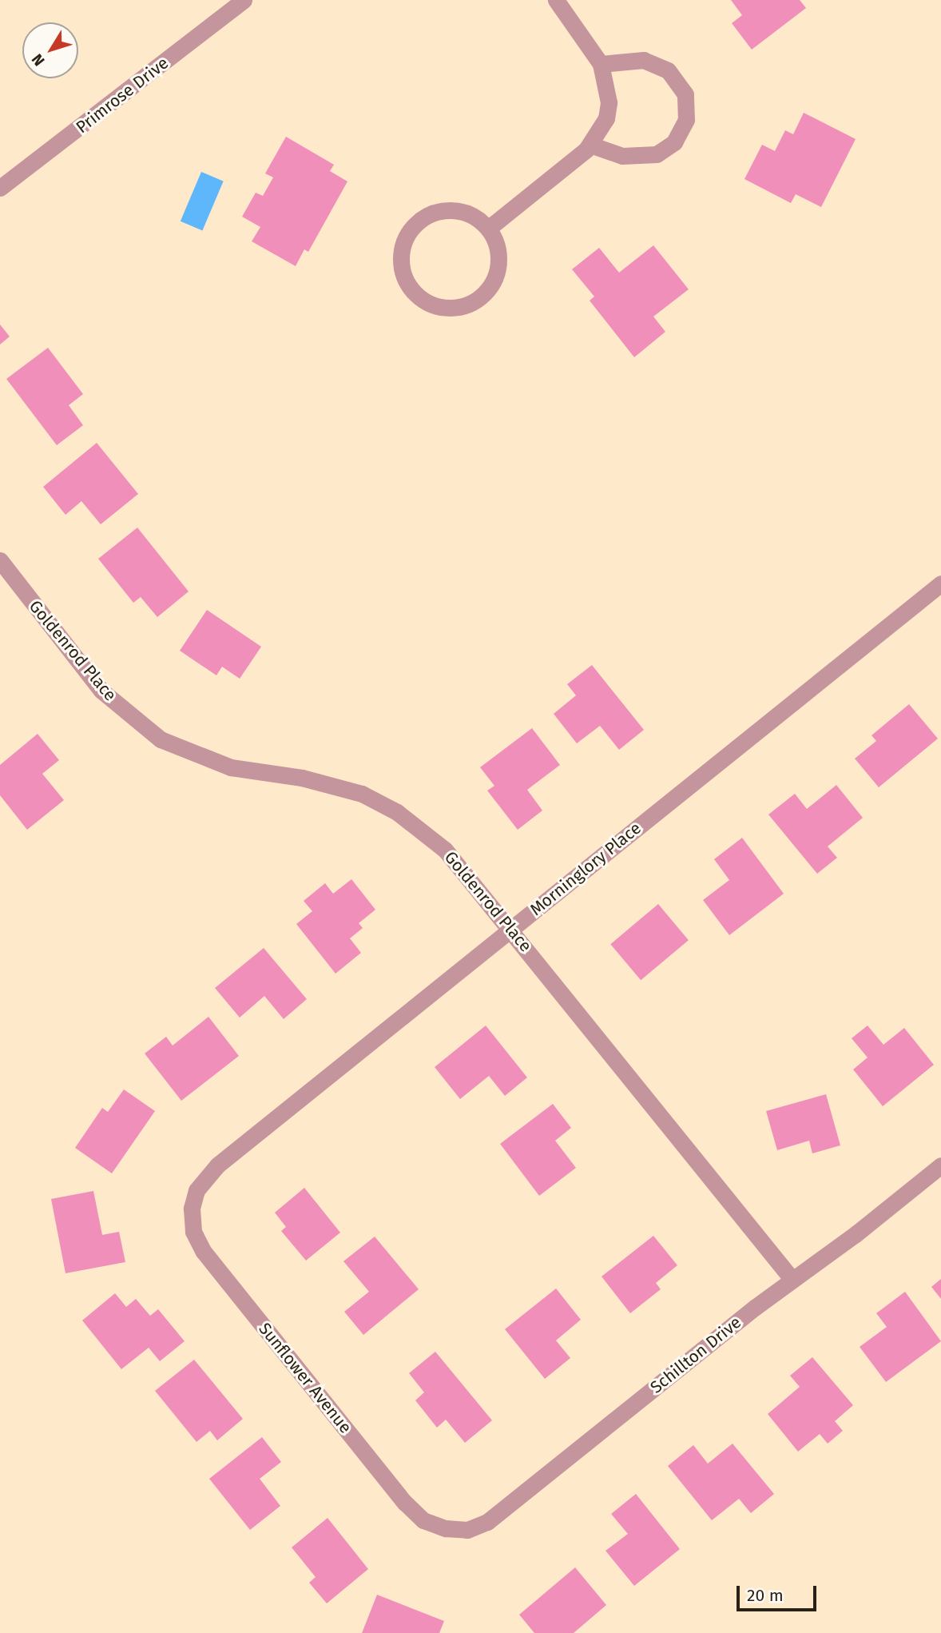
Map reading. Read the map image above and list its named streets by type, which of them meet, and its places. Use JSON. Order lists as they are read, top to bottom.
{
  "streets": {
    "street": [
      "Primrose Drive",
      "Goldenrod Place",
      "Morninglory Place",
      "Schillton Drive",
      "Sunflower Avenue"
    ]
  },
  "crossings": [
    ["Goldenrod Place", "Morninglory Place"],
    ["Goldenrod Place", "Schillton Drive"],
    ["Morninglory Place", "Sunflower Avenue"],
    ["Schillton Drive", "Sunflower Avenue"]
  ],
  "scale_bar": "20 m",
  "north": "bottom left"
}
